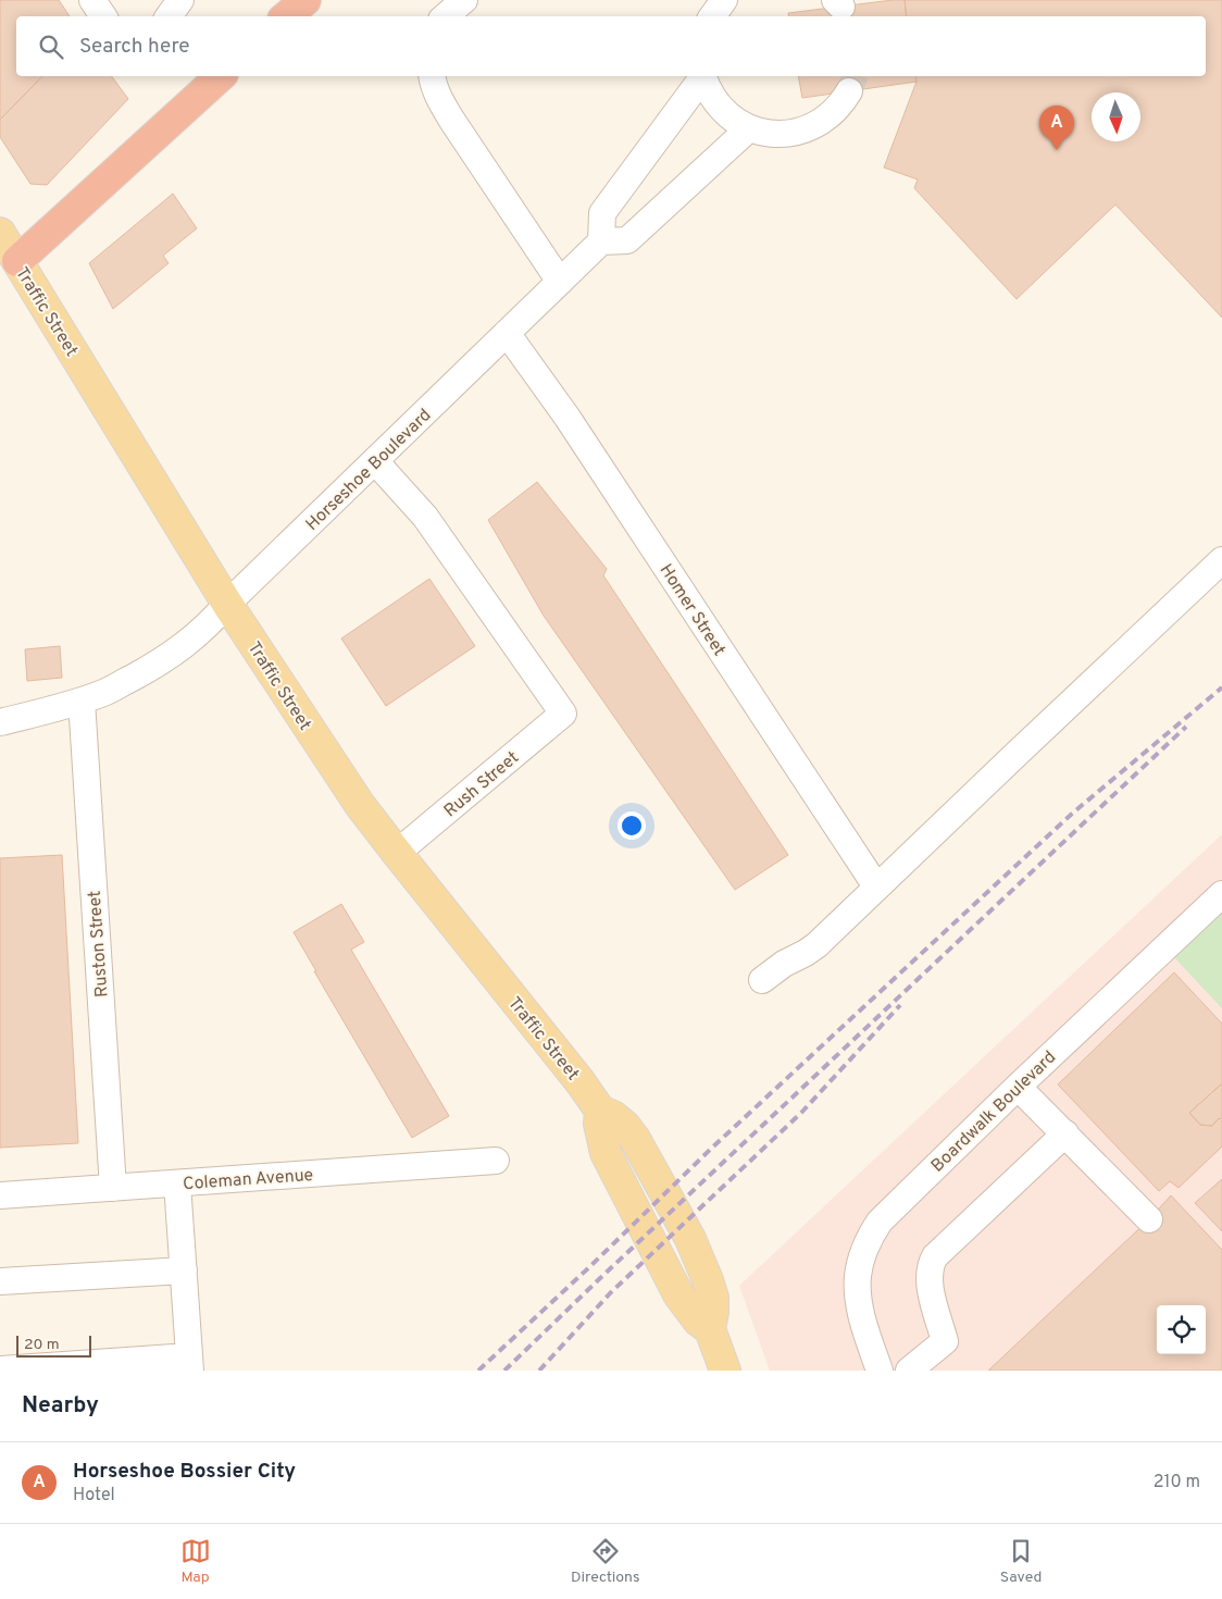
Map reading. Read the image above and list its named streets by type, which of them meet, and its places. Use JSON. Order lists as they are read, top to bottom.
{
  "streets": {
    "main road": ["Traffic Street"],
    "street": [
      "Horseshoe Boulevard",
      "Homer Street",
      "Rush Street",
      "Ruston Street",
      "Boardwalk Boulevard",
      "Coleman Avenue"
    ]
  },
  "crossings": [
    ["Traffic Street", "Horseshoe Boulevard"],
    ["Traffic Street", "Rush Street"],
    ["Horseshoe Boulevard", "Homer Street"],
    ["Horseshoe Boulevard", "Rush Street"],
    ["Horseshoe Boulevard", "Ruston Street"],
    ["Ruston Street", "Coleman Avenue"]
  ],
  "scale_bar": "20 m",
  "north": "bottom",
  "page": {
    "search": "Search here",
    "pins": "A",
    "scale": "20 m",
    "heading": "Nearby",
    "list": [
      {
        "mark": "A",
        "name": "Horseshoe Bossier City",
        "note": "Hotel",
        "value": "210 m"
      }
    ],
    "nav": ["Map", "Directions", "Saved"]
  }
}
